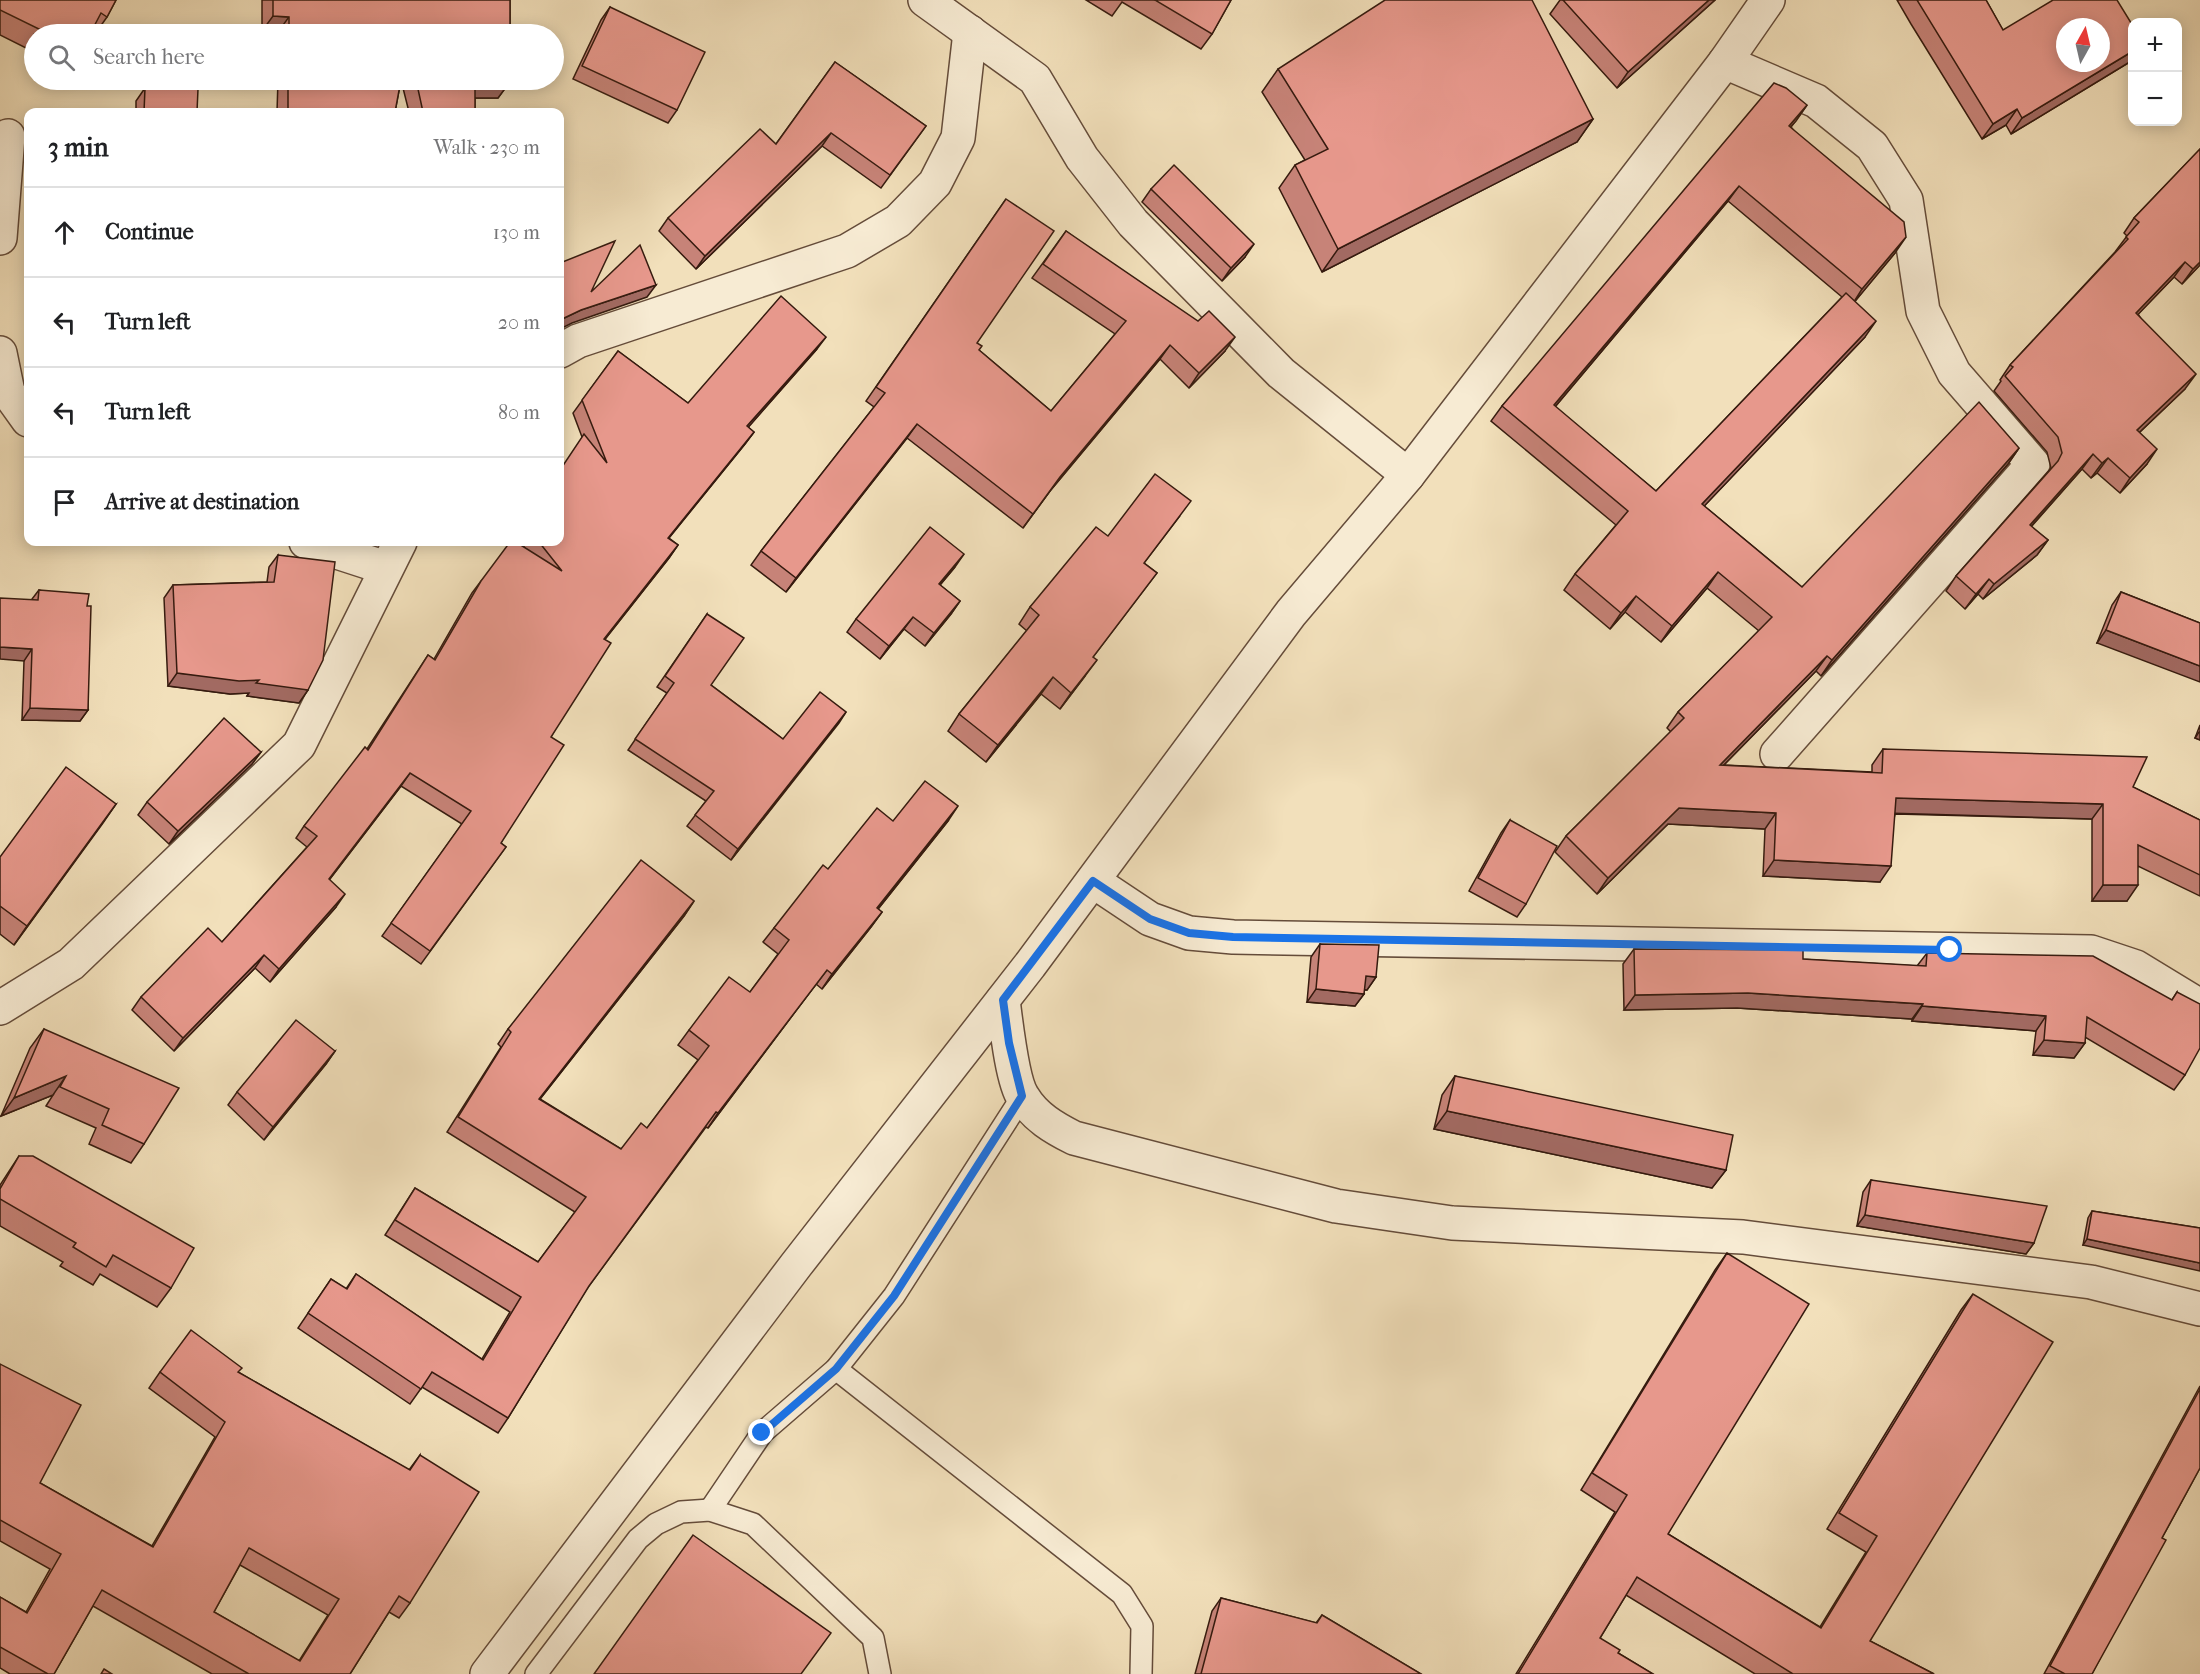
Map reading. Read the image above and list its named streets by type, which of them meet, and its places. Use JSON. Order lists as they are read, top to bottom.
{
  "north": "top",
  "page": {
    "map_buttons": ["+", "−"],
    "search": "Search here",
    "heading": ["3 min", "Walk · 230 m"],
    "list": [
      ["Continue", "130 m"],
      ["Turn left", "20 m"],
      ["Turn left", "80 m"],
      "Arrive at destination"
    ]
  }
}
